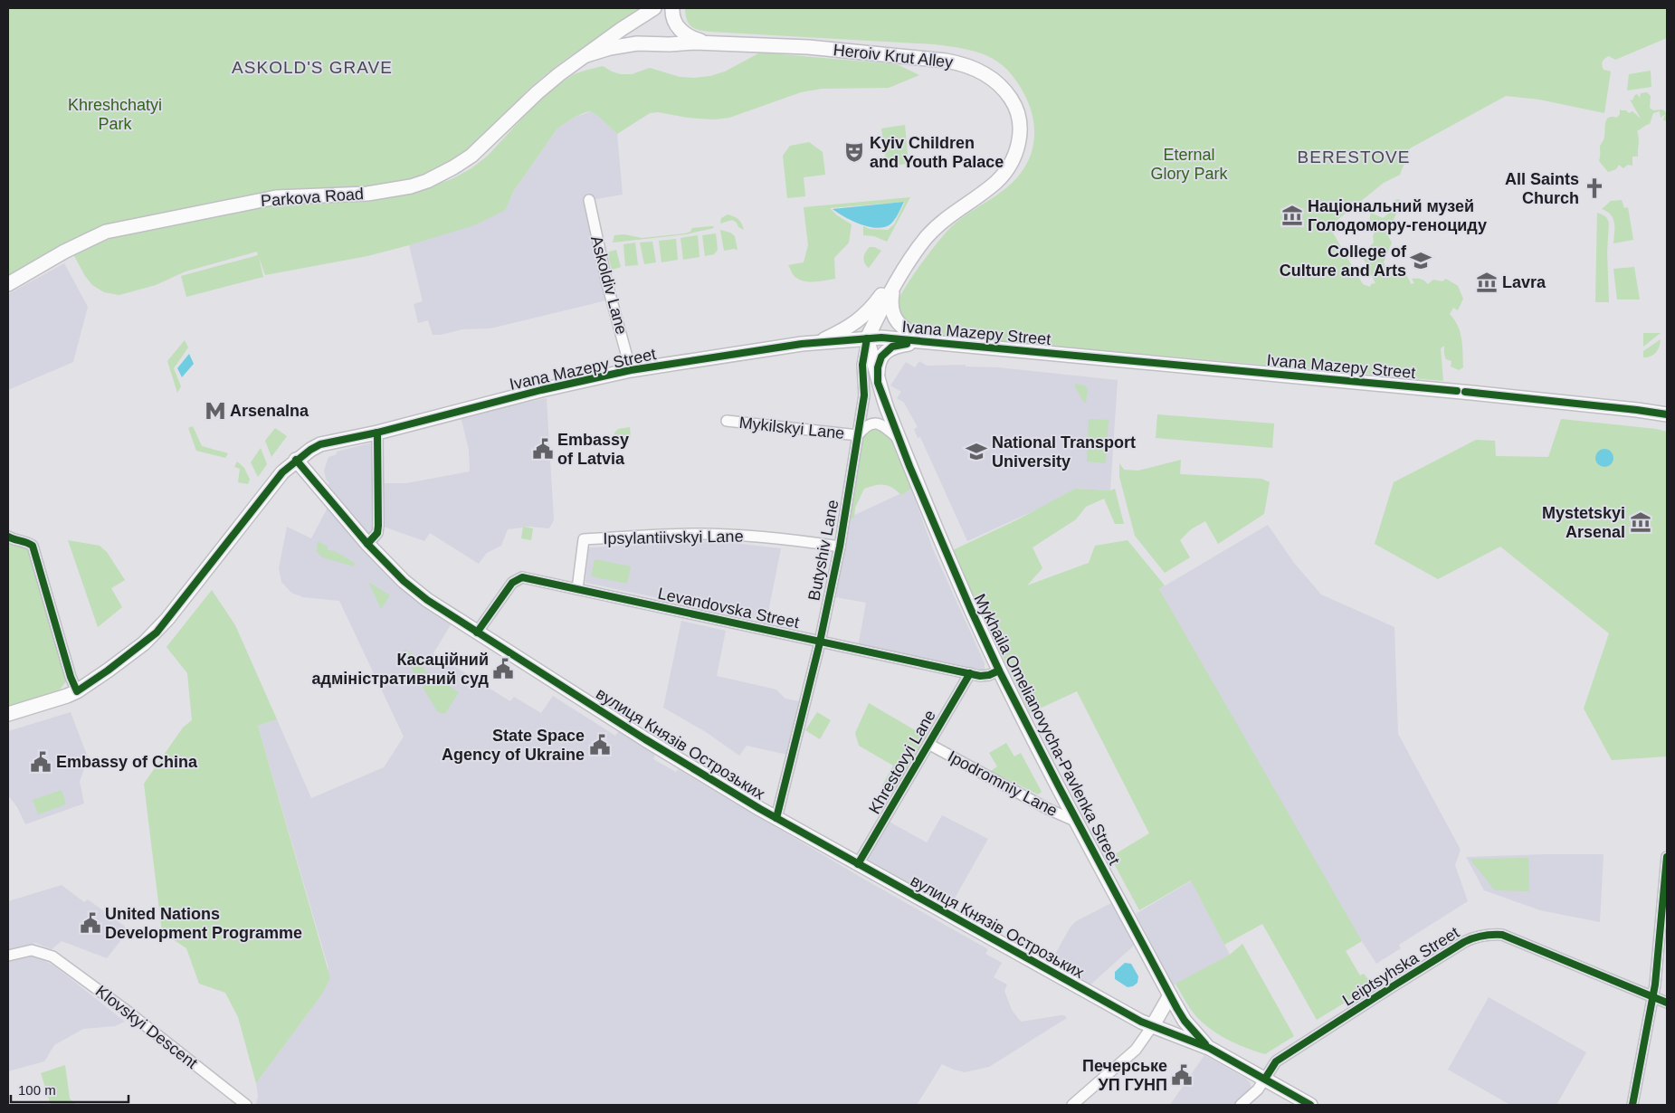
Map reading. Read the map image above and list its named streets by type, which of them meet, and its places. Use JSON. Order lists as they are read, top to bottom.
{
  "streets": {
    "main road": [
      "Heroiv Krut Alley",
      "Parkova Road",
      "Ivana Mazepy Street",
      "Mykhaila Omelianovycha-Pavlenka Street",
      "вулиця Князів Острозьких"
    ],
    "street": [
      "Askoldiv Lane",
      "Mykilskyi Lane",
      "Ipsylantiivskyi Lane",
      "Butyshiv Lane",
      "Levandovska Street",
      "Khrestovyi Lane",
      "Ipodromniy Lane",
      "Leiptsyhska Street",
      "Klovskyi Descent"
    ]
  },
  "crossings": [
    ["Heroiv Krut Alley", "Ivana Mazepy Street"],
    ["Heroiv Krut Alley", "Butyshiv Lane"],
    ["Heroiv Krut Alley", "Mykhaila Omelianovycha-Pavlenka Street"],
    ["Askoldiv Lane", "Ivana Mazepy Street"],
    ["Ivana Mazepy Street", "Butyshiv Lane"],
    ["Ivana Mazepy Street", "Mykhaila Omelianovycha-Pavlenka Street"],
    ["Ivana Mazepy Street", "вулиця Князів Острозьких"],
    ["Mykilskyi Lane", "Butyshiv Lane"],
    ["Ipsylantiivskyi Lane", "Butyshiv Lane"],
    ["Ipsylantiivskyi Lane", "Levandovska Street"],
    ["Butyshiv Lane", "Levandovska Street"],
    ["Butyshiv Lane", "Mykhaila Omelianovycha-Pavlenka Street"],
    ["Butyshiv Lane", "вулиця Князів Острозьких"],
    ["Levandovska Street", "Mykhaila Omelianovycha-Pavlenka Street"],
    ["Levandovska Street", "вулиця Князів Острозьких"],
    ["Levandovska Street", "Khrestovyi Lane"],
    ["Mykhaila Omelianovycha-Pavlenka Street", "вулиця Князів Острозьких"],
    ["Mykhaila Omelianovycha-Pavlenka Street", "Ipodromniy Lane"],
    ["вулиця Князів Острозьких", "Khrestovyi Lane"],
    ["вулиця Князів Острозьких", "Leiptsyhska Street"],
    ["Khrestovyi Lane", "Ipodromniy Lane"]
  ],
  "districts": ["ASKOLD'S GRAVE", "BERESTOVE"],
  "parks": ["Khreshchatyi Park", "Eternal Glory Park"],
  "places": {
    "theatre": ["Kyiv Children and Youth Palace"],
    "church": ["All Saints Church"],
    "museum": ["Національний музей Голодомору-геноциду", "Lavra", "Mystetskyi Arsenal"],
    "school or university": ["College of Culture and Arts", "National Transport University"],
    "metro station": ["Arsenalna"],
    "public building": [
      "Embassy of Latvia",
      "Касаційний адміністративний суд",
      "State Space Agency of Ukraine",
      "Embassy of China",
      "United Nations Development Programme",
      "Печерське УП ГУНП"
    ]
  },
  "scale_bar": "100 m"
}
